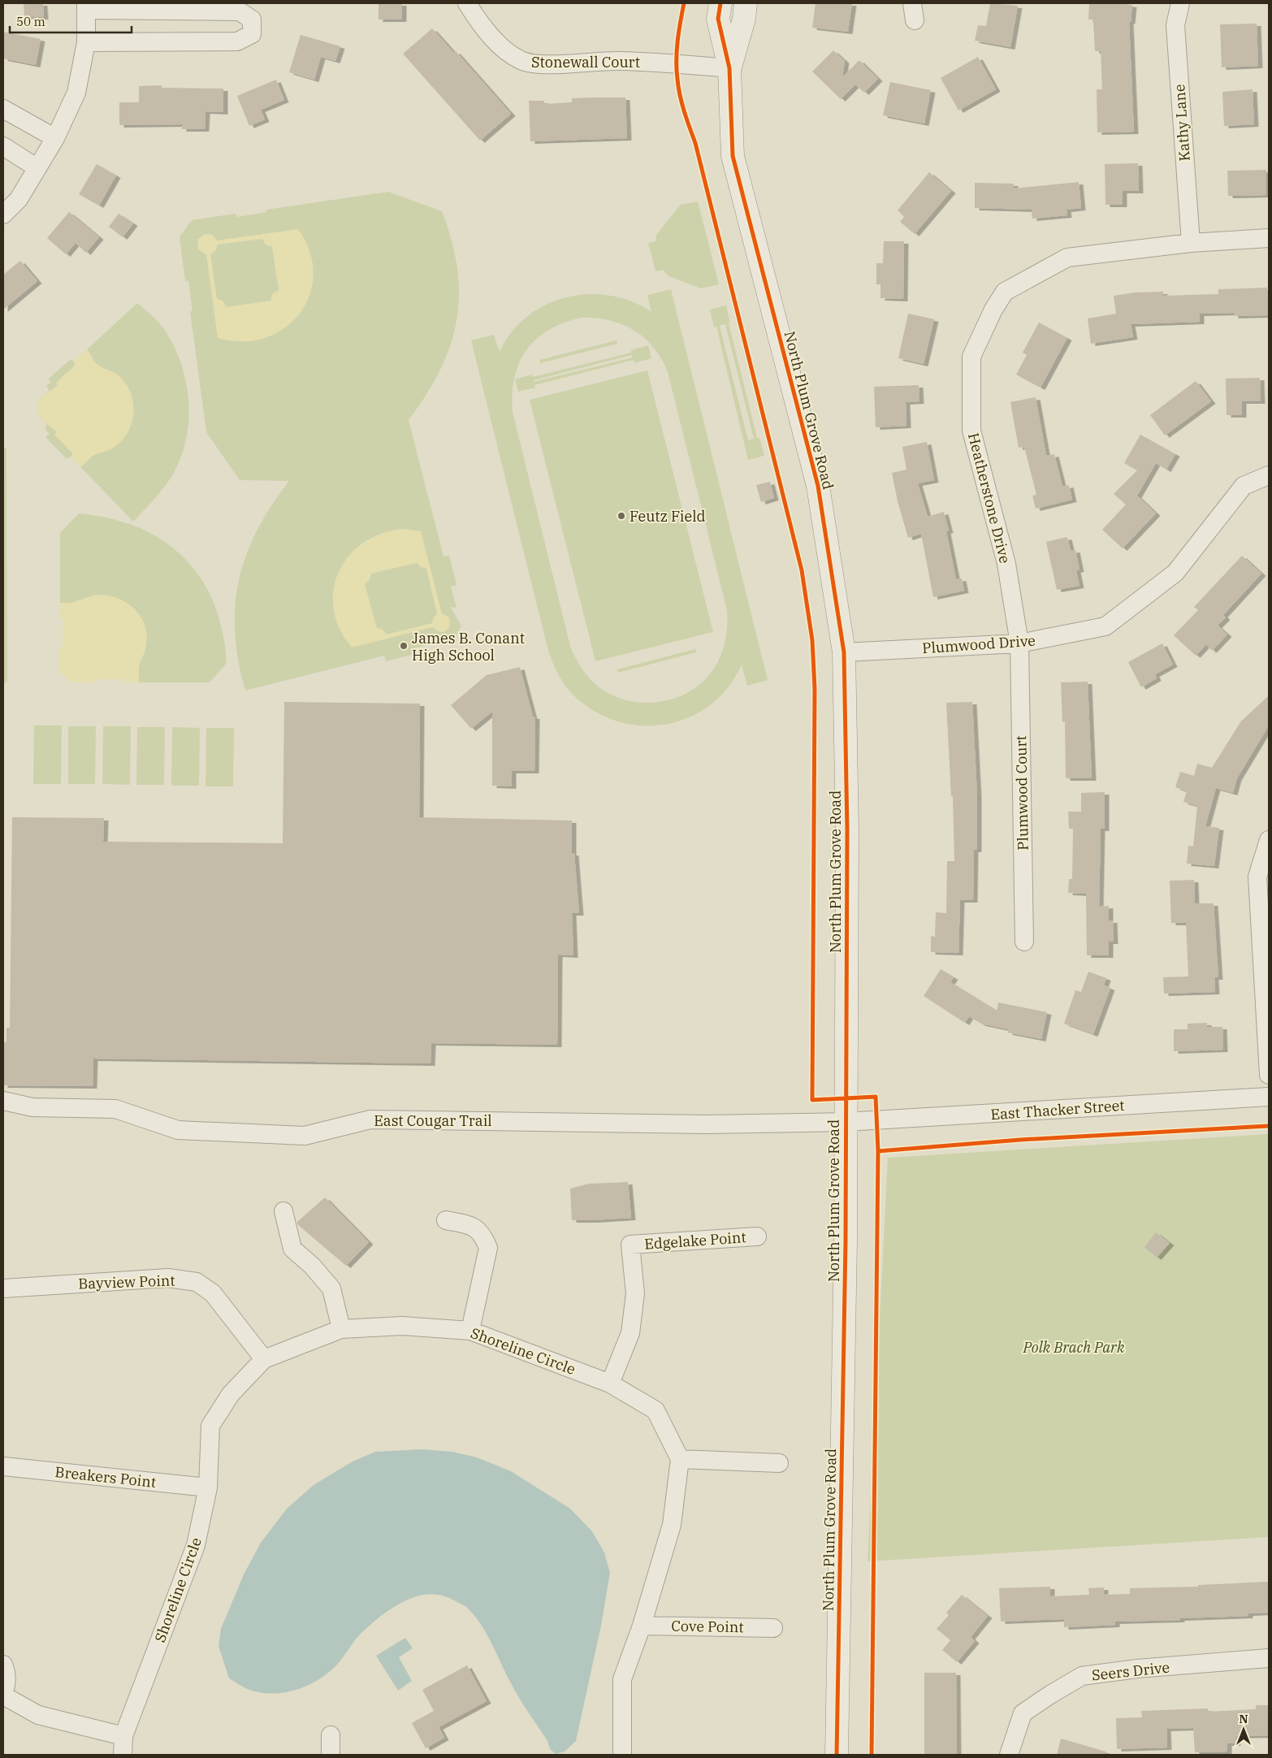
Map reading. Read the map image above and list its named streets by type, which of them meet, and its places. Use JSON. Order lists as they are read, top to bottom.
{
  "streets": {
    "street": [
      "Stonewall Court",
      "Kathy Lane",
      "North Plum Grove Road",
      "Heatherstone Drive",
      "Plumwood Drive",
      "Plumwood Court",
      "East Thacker Street",
      "East Cougar Trail",
      "Edgelake Point",
      "Bayview Point",
      "Shoreline Circle",
      "Breakers Point",
      "Cove Point",
      "Seers Drive"
    ]
  },
  "crossings": [
    ["Stonewall Court", "North Plum Grove Road"],
    ["Kathy Lane", "Heatherstone Drive"],
    ["North Plum Grove Road", "Plumwood Drive"],
    ["North Plum Grove Road", "East Thacker Street"],
    ["North Plum Grove Road", "East Cougar Trail"],
    ["Heatherstone Drive", "Plumwood Drive"],
    ["Heatherstone Drive", "Plumwood Court"],
    ["Plumwood Drive", "Plumwood Court"],
    ["East Thacker Street", "East Cougar Trail"],
    ["Edgelake Point", "Shoreline Circle"],
    ["Bayview Point", "Shoreline Circle"],
    ["Shoreline Circle", "Breakers Point"]
  ],
  "parks": ["Polk Brach Park"],
  "places": ["Feutz Field", "James B. Conant High School"],
  "scale_bar": "50 m",
  "north": "top"
}
